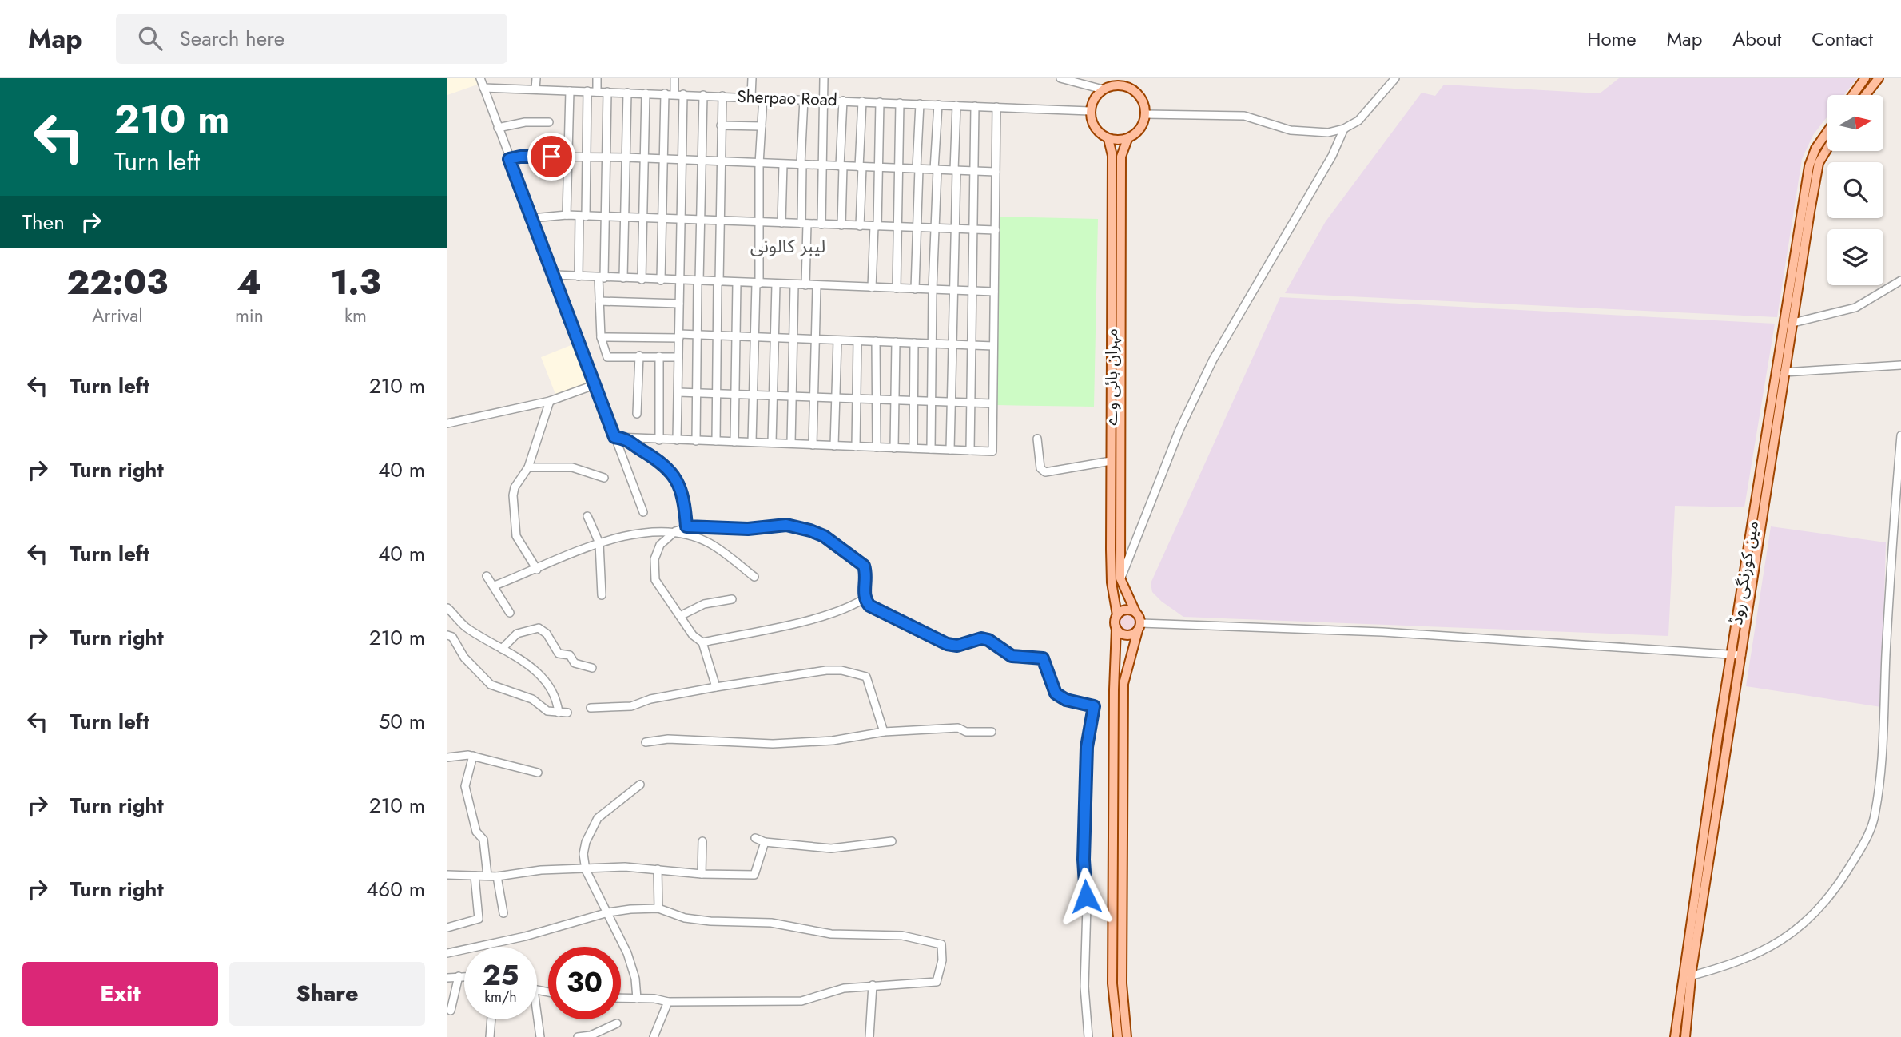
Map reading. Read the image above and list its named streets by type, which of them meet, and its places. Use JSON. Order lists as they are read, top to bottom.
{
  "streets": {
    "main road": ["مہران ہائی وے", "مین کورنگی روڈ"],
    "street": ["Sherpao Road"]
  },
  "crossings": [
    ["Sherpao Road", "مہران ہائی وے"]
  ],
  "districts": ["لیبر کالونی"],
  "north": "right",
  "page": {
    "header": "Map",
    "search": "Search here",
    "nav": [
      "Home",
      "Map",
      "About",
      "Contact"
    ],
    "turn": ["210 m", "Turn left"],
    "then": "Then",
    "eta": [
      "22:03",
      "Arrival",
      "4",
      "min",
      "1.3",
      "km"
    ],
    "list": [
      {
        "name": "Turn left",
        "value": "210 m"
      },
      {
        "name": "Turn right",
        "value": "40 m"
      },
      {
        "name": "Turn left",
        "value": "40 m"
      },
      {
        "name": "Turn right",
        "value": "210 m"
      },
      {
        "name": "Turn left",
        "value": "50 m"
      },
      {
        "name": "Turn right",
        "value": "210 m"
      },
      {
        "name": "Turn right",
        "value": "460 m"
      }
    ],
    "speed": "25 km/h",
    "limit": "30",
    "buttons": ["Exit", "Share"]
  }
}
